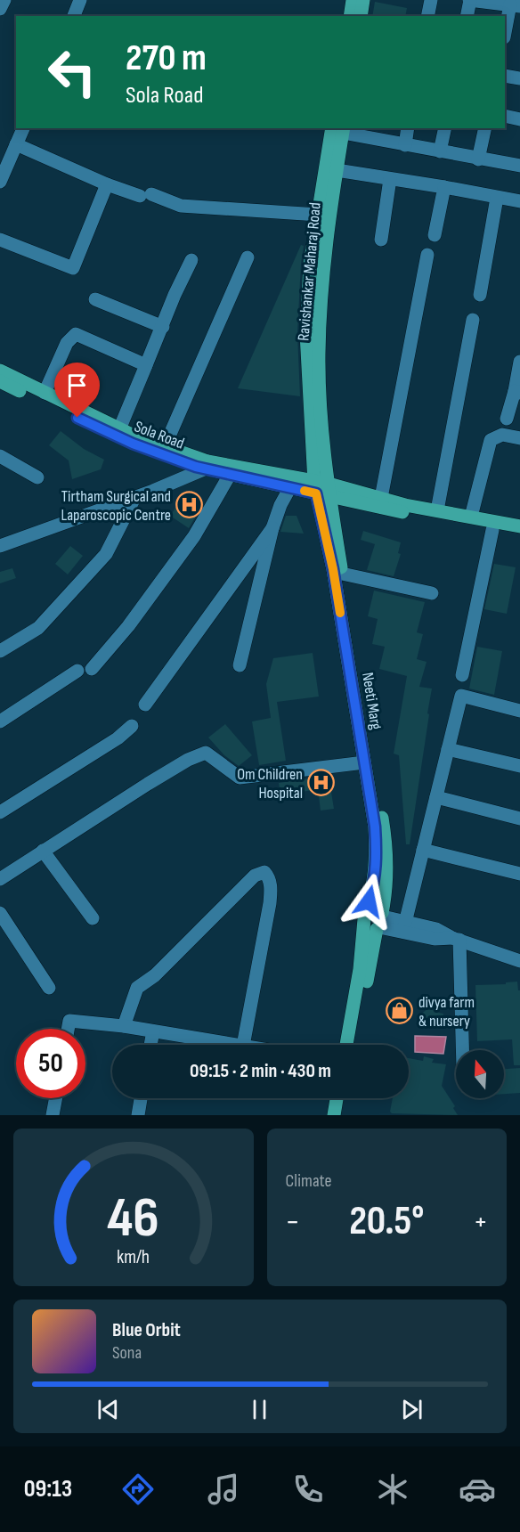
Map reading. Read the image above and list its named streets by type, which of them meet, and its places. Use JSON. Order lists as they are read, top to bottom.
{
  "streets": {
    "main road": ["Ravishankar Maharaj Road", "Sola Road", "Neeti Marg"]
  },
  "crossings": [
    ["Ravishankar Maharaj Road", "Sola Road"],
    ["Ravishankar Maharaj Road", "Neeti Marg"],
    ["Sola Road", "Neeti Marg"]
  ],
  "places": {
    "hospital": ["Tirtham Surgical and Laparoscopic Centre", "Om Children Hospital"],
    "shop": ["divya farm & nursery"]
  },
  "north": "top",
  "page": {
    "turn": ["270 m", "Sola Road"],
    "limit": "50",
    "trip": "09:15 · 2 min · 430 m",
    "tile": "Climate",
    "heat": ["−", "20.5°", "+"],
    "song": ["Blue Orbit", "Sona"],
    "tabs": "09:13",
    "gauge": ["46", "km/h"]
  }
}
